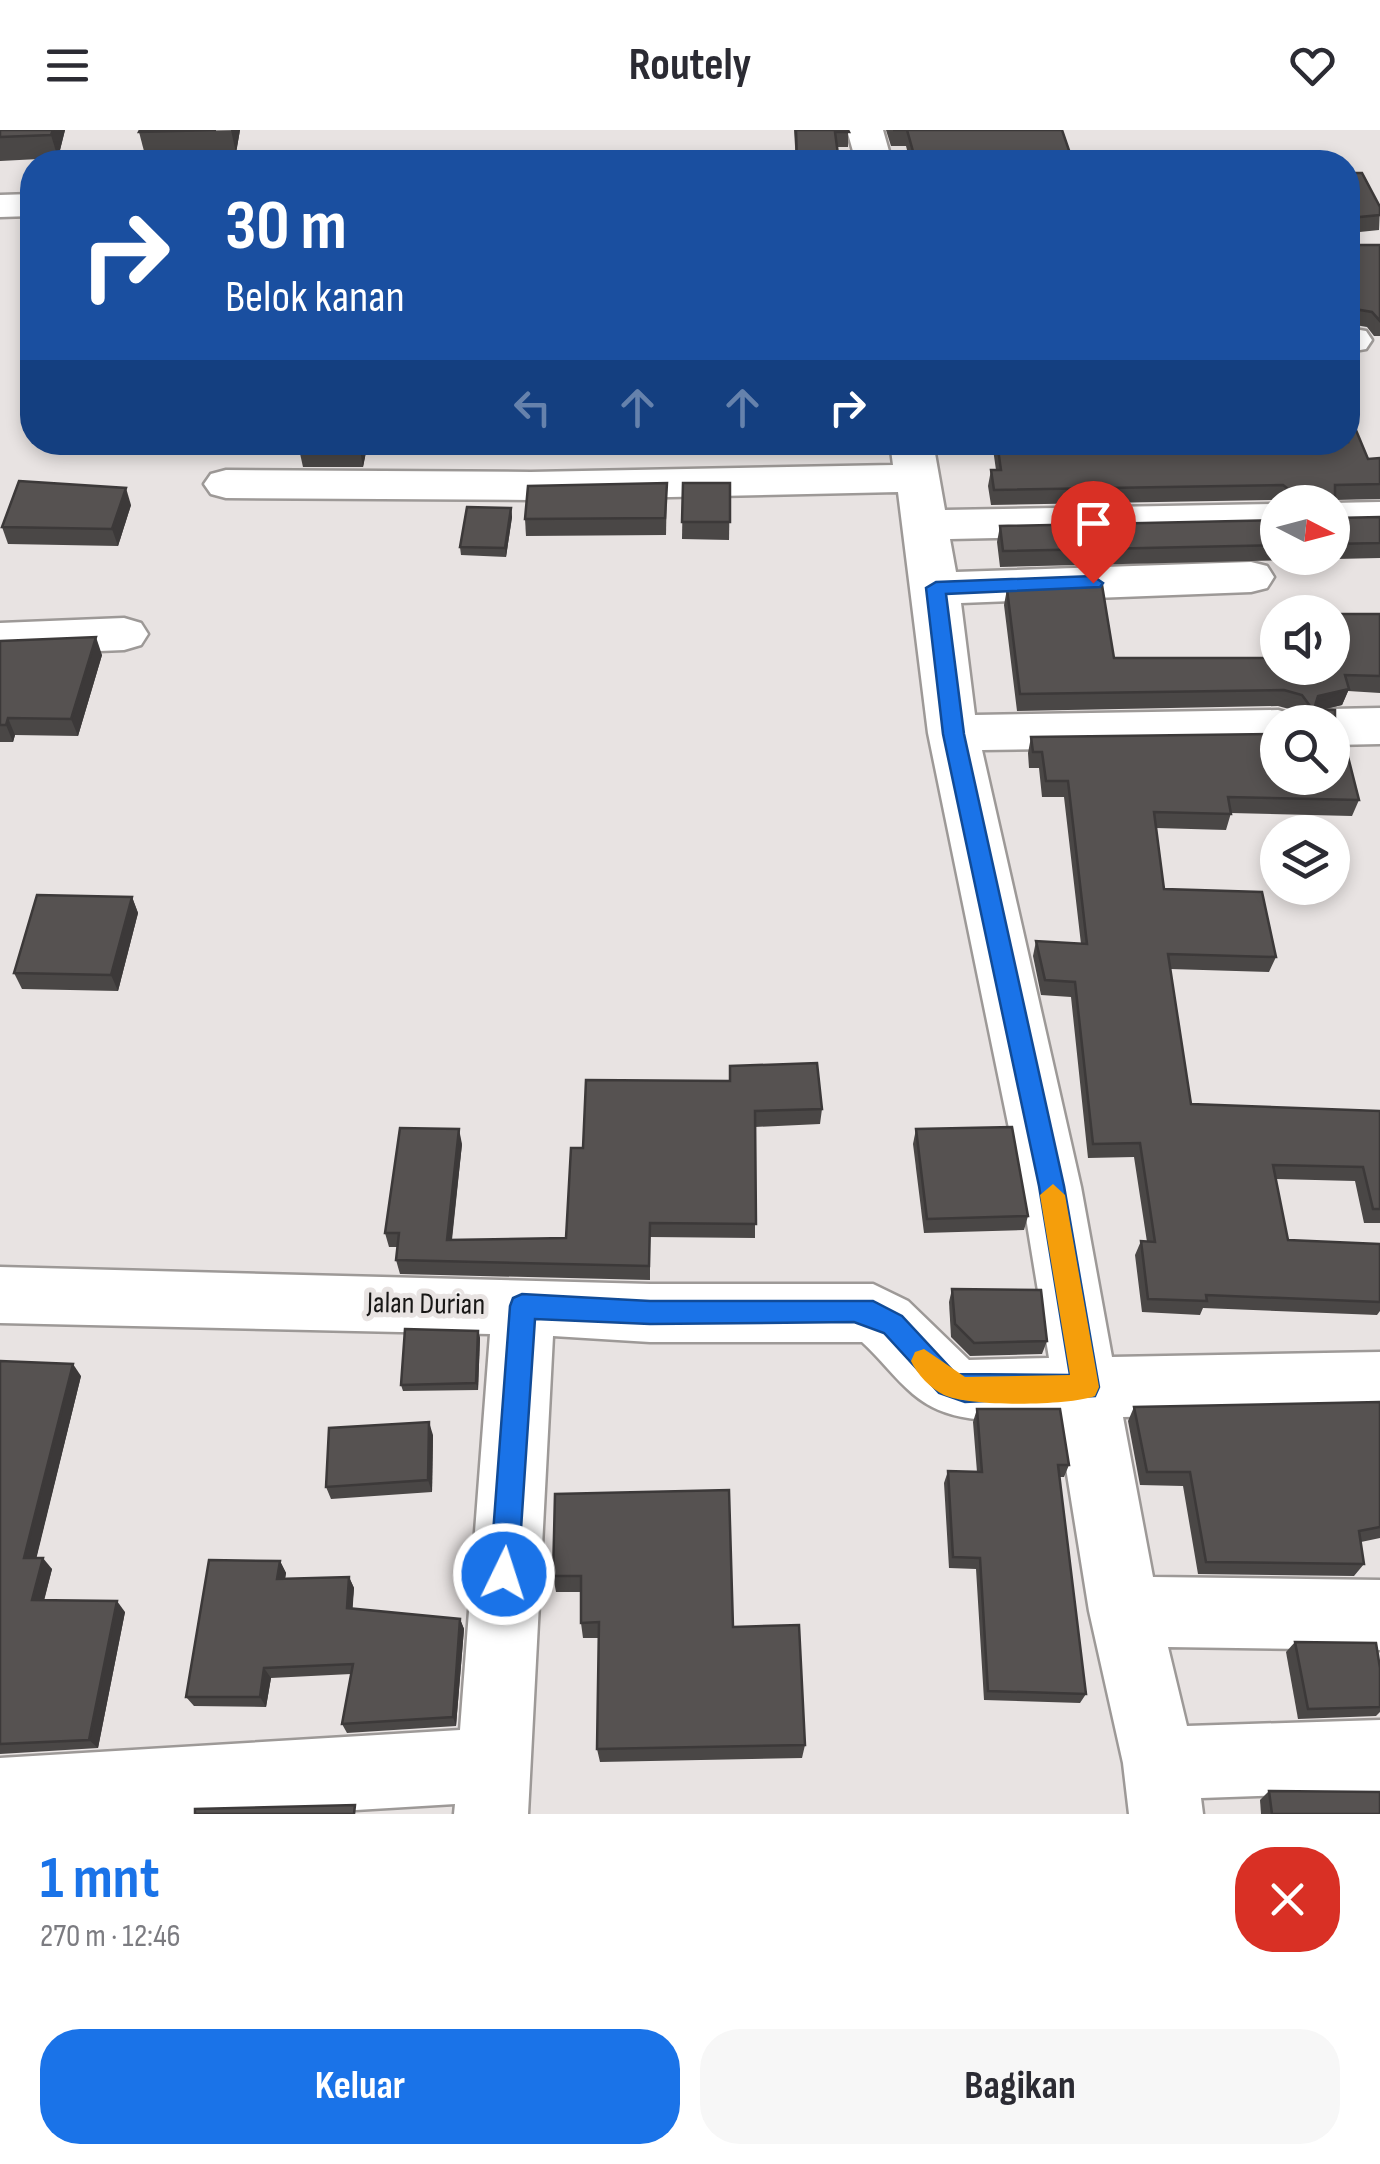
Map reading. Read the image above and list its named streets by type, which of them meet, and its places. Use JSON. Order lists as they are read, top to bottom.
{
  "streets": {
    "street": ["Jalan Durian"]
  },
  "north": "right",
  "page": {
    "header": "Routely",
    "turn": ["30 m", "Belok kanan"],
    "heading": ["1 mnt", "270 m · 12:46"],
    "buttons": ["Keluar", "Bagikan"]
  }
}
